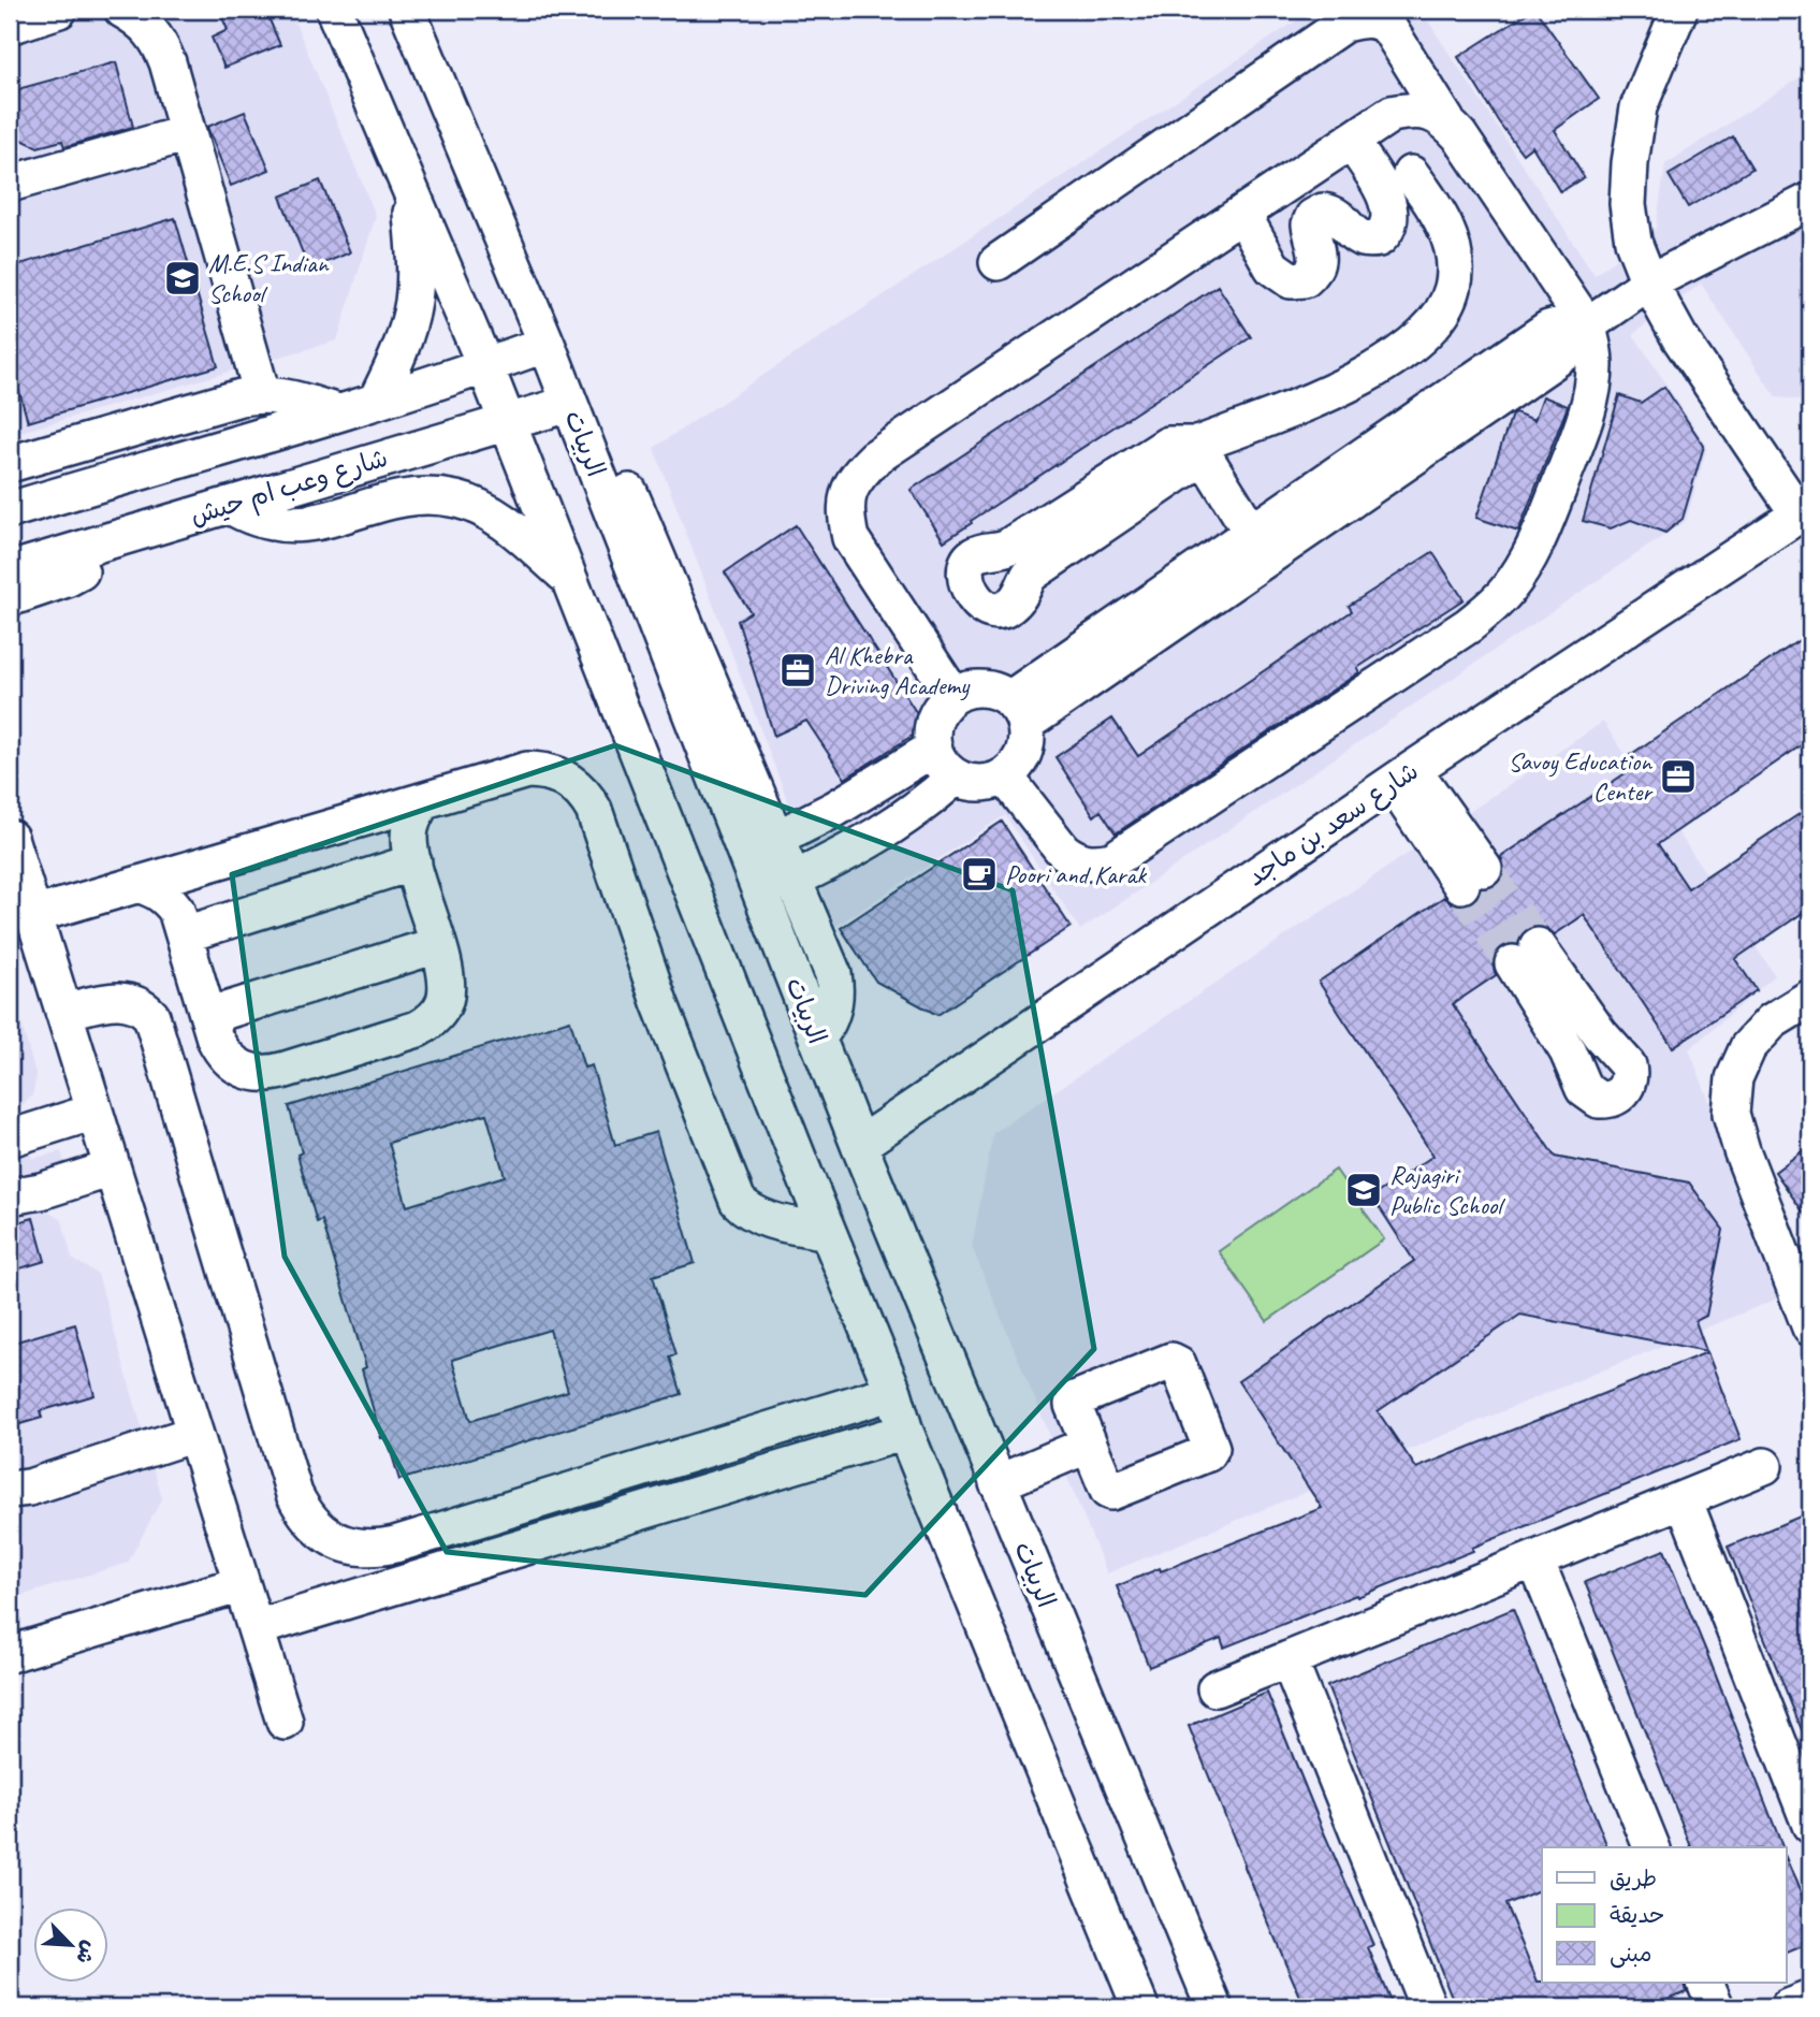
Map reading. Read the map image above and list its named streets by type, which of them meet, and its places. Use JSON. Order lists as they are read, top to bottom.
{
  "streets": {
    "street": ["الربيات", "شارع وعب ام حيش", "شارع سعد بن ماجد"]
  },
  "crossings": [
    ["الربيات", "شارع وعب ام حيش"],
    ["الربيات", "شارع سعد بن ماجد"]
  ],
  "places": {
    "school or university": ["M.E.S Indian School", "Rajagiri Public School"],
    "office": ["Al Khebra Driving Academy", "Savoy Education Center"],
    "cafe": ["Poori and Karak"]
  },
  "legend": ["طريق", "حديقة", "مبنى"],
  "north": "bottom right"
}
